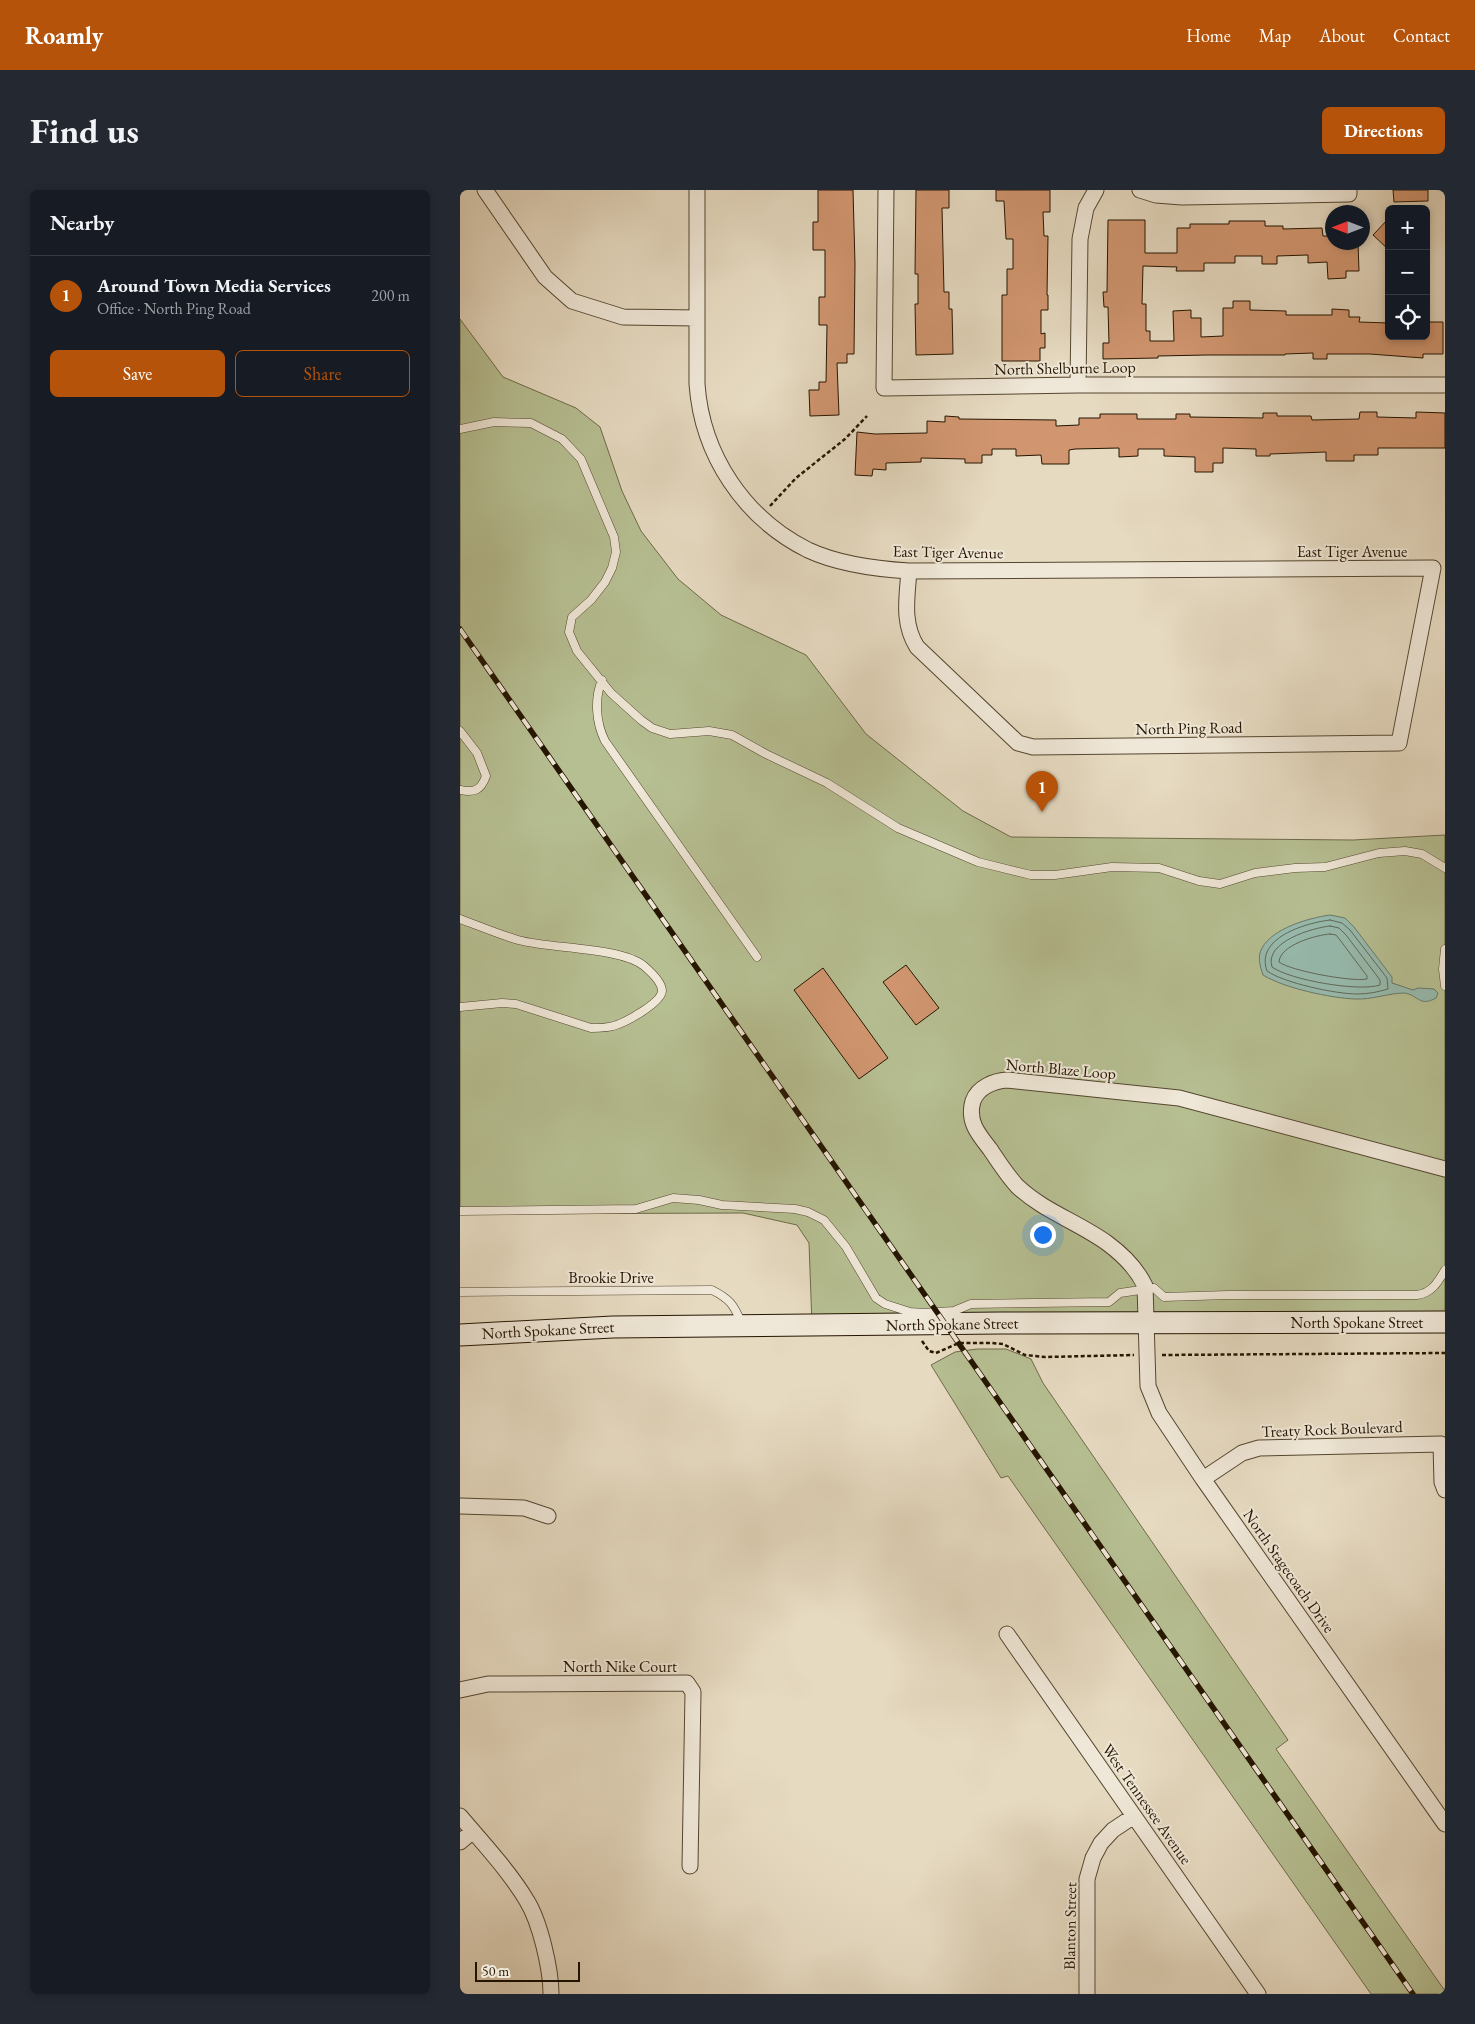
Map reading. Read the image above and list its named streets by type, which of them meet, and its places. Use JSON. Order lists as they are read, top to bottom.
{
  "streets": {
    "street": [
      "North Shelburne Loop",
      "East Tiger Avenue",
      "North Ping Road",
      "North Blaze Loop",
      "North Spokane Street",
      "Treaty Rock Boulevard",
      "North Stagecoach Drive",
      "North Nike Court",
      "West Tennessee Avenue",
      "Blanton Street"
    ],
    "lane": ["Brookie Drive"]
  },
  "crossings": [
    ["East Tiger Avenue", "North Ping Road"],
    ["Brookie Drive", "North Spokane Street"],
    ["North Spokane Street", "North Stagecoach Drive"],
    ["Treaty Rock Boulevard", "North Stagecoach Drive"],
    ["West Tennessee Avenue", "Blanton Street"]
  ],
  "scale_bar": "50 m",
  "north": "left",
  "page": {
    "header": "Roamly",
    "nav": [
      "Home",
      "Map",
      "About",
      "Contact"
    ],
    "buttons": [
      "Directions",
      ["Save", "Share"]
    ],
    "title": "Find us",
    "heading": "Nearby",
    "map_buttons": ["+", "−"],
    "list": [
      {
        "mark": "1",
        "name": "Around Town Media Services",
        "note": "Office · North Ping Road",
        "value": "200 m"
      }
    ],
    "pins": "1",
    "scale": "50 m"
  }
}
